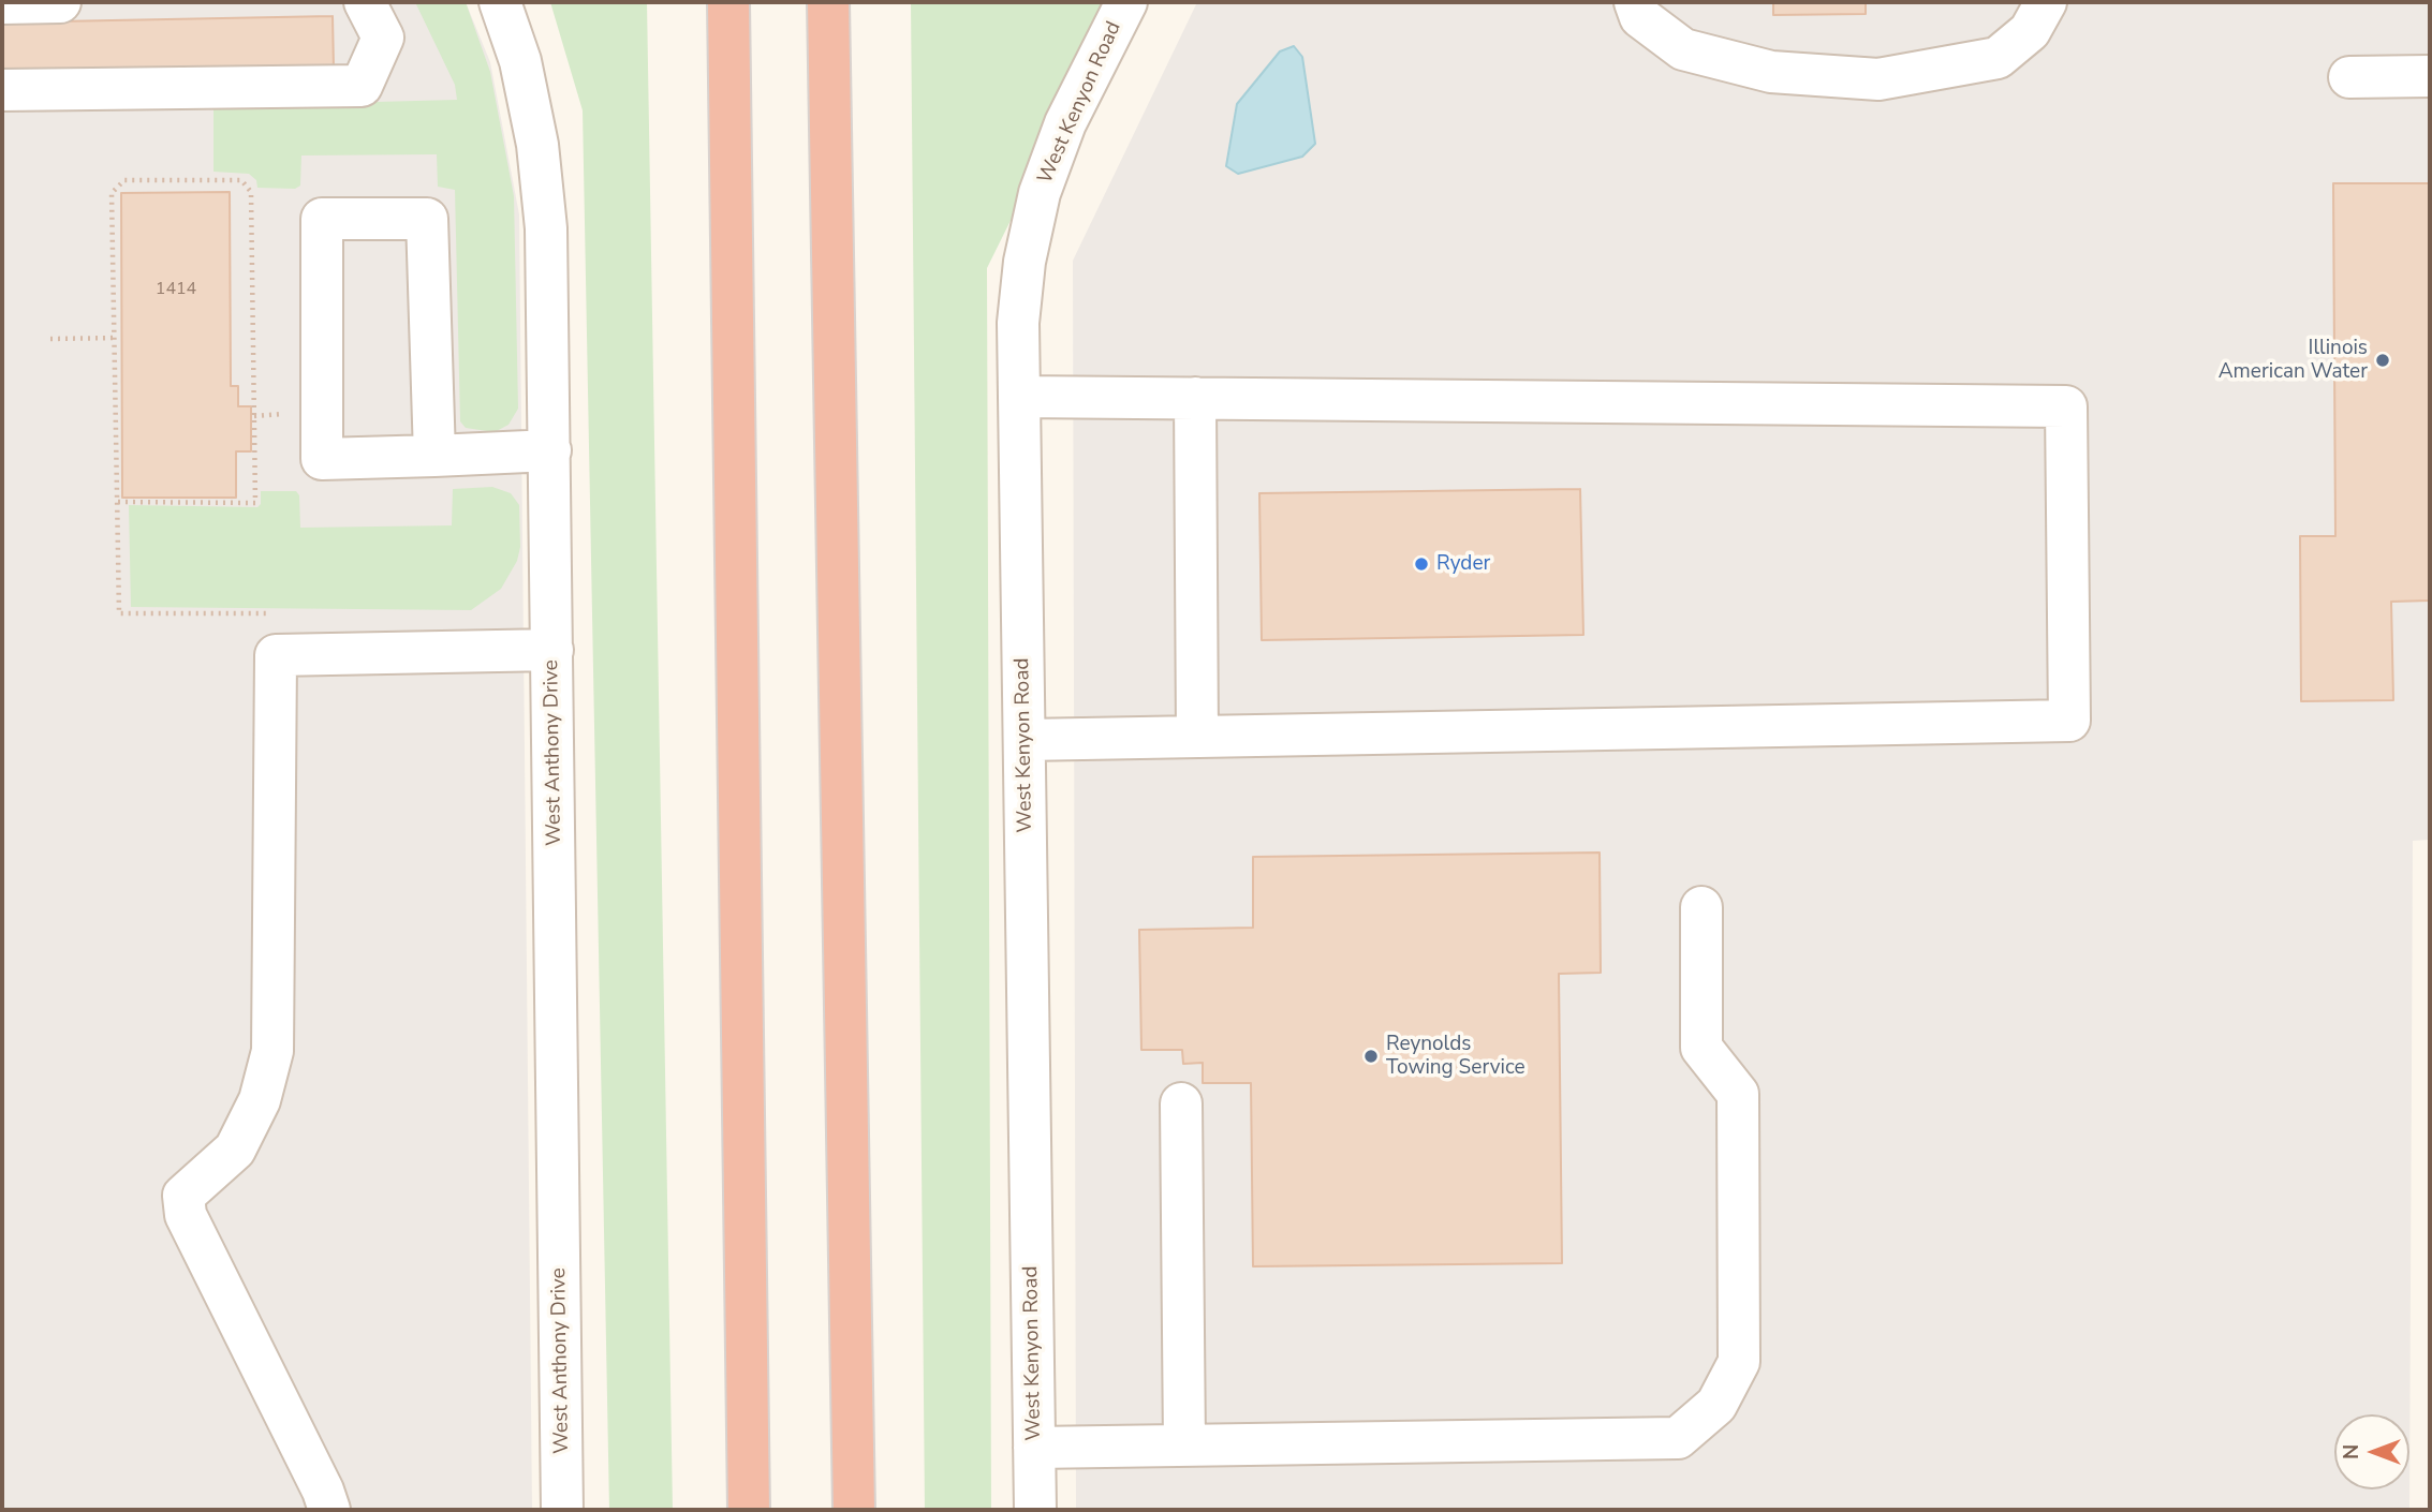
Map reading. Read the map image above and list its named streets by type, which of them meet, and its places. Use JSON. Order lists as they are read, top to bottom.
{
  "streets": {
    "street": ["West Kenyon Road", "West Anthony Drive"]
  },
  "places": ["Illinois American Water", "Ryder", "Reynolds Towing Service"],
  "house_numbers": ["1414"],
  "north": "left"
}
